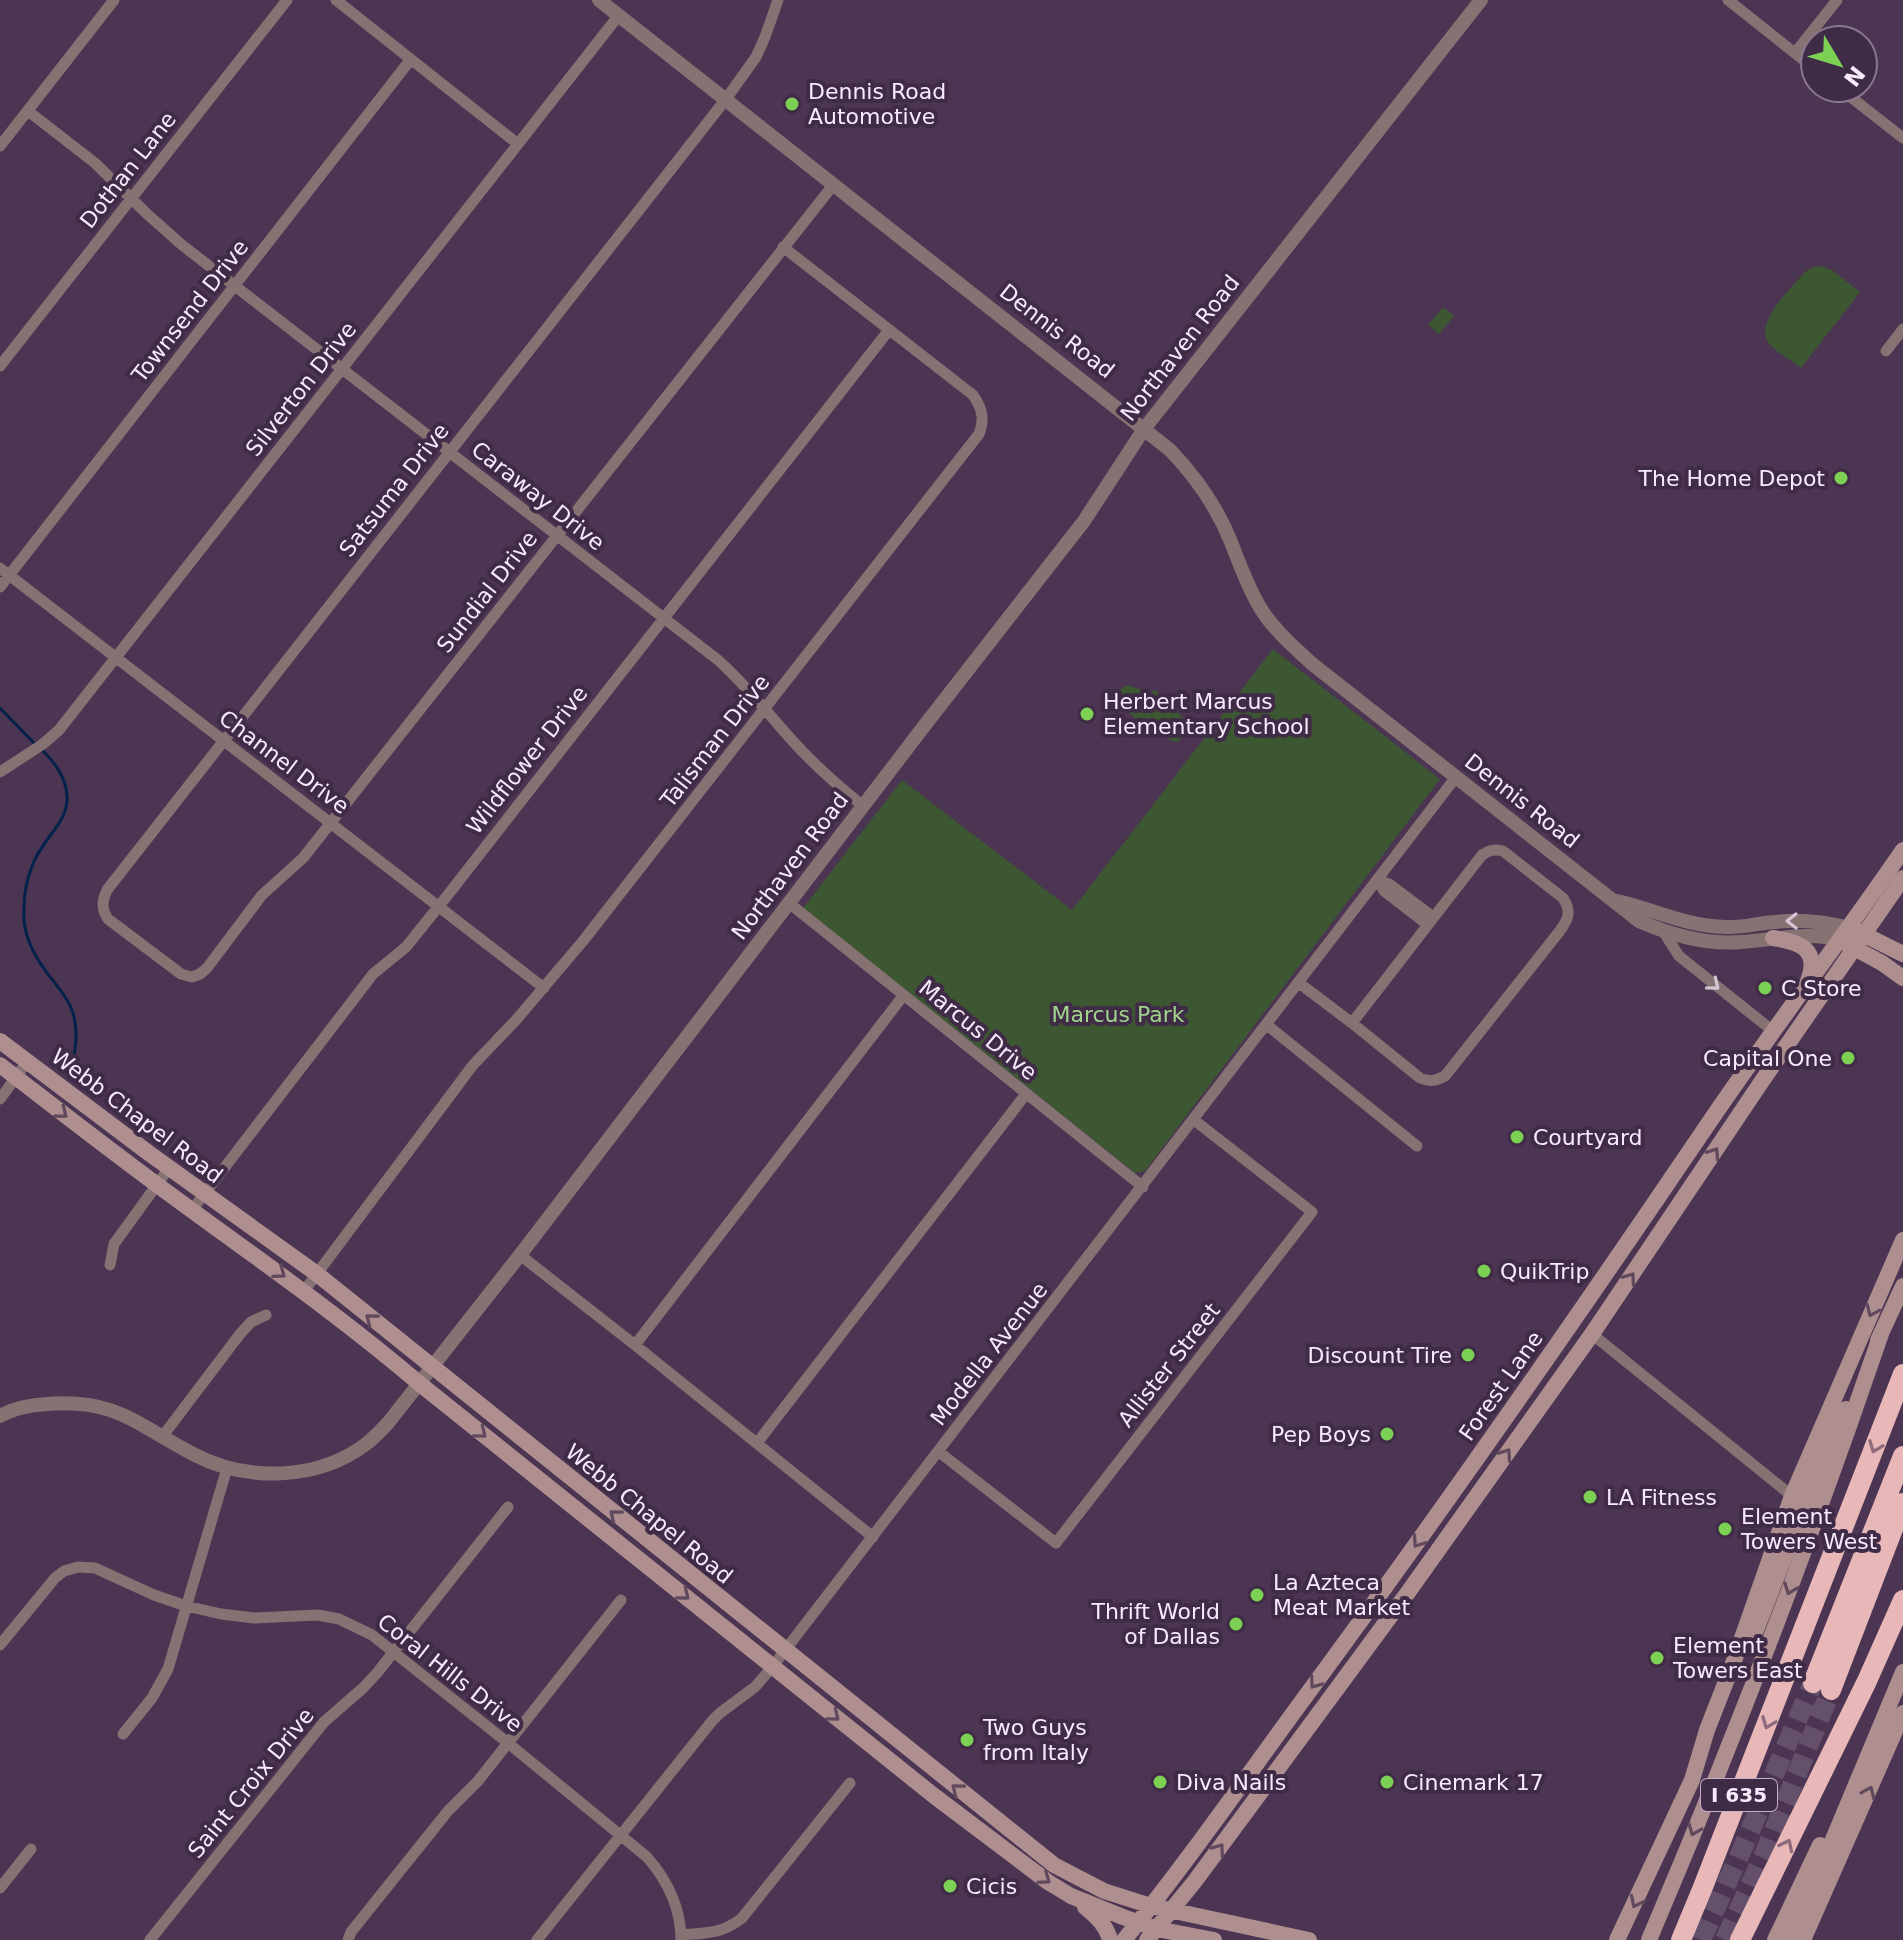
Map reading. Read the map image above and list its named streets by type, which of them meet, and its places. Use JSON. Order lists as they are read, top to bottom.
{
  "streets": {
    "highway": ["I 635"],
    "main road": ["Webb Chapel Road", "Forest Lane"],
    "street": [
      "Dothan Lane",
      "Townsend Drive",
      "Dennis Road",
      "Northaven Road",
      "Silverton Drive",
      "Satsuma Drive",
      "Caraway Drive",
      "Sundial Drive",
      "Talisman Drive",
      "Wildflower Drive",
      "Channel Drive",
      "Marcus Drive",
      "Modella Avenue",
      "Allister Street",
      "Coral Hills Drive",
      "Saint Croix Drive"
    ]
  },
  "crossings": [
    ["Dothan Lane", "Caraway Drive"],
    ["Townsend Drive", "Caraway Drive"],
    ["Townsend Drive", "Channel Drive"],
    ["Dennis Road", "Northaven Road"],
    ["Dennis Road", "Silverton Drive"],
    ["Dennis Road", "Satsuma Drive"],
    ["Dennis Road", "Sundial Drive"],
    ["Dennis Road", "Modella Avenue"],
    ["Northaven Road", "Caraway Drive"],
    ["Northaven Road", "Marcus Drive"],
    ["Northaven Road", "Webb Chapel Road"],
    ["Silverton Drive", "Caraway Drive"],
    ["Silverton Drive", "Channel Drive"],
    ["Satsuma Drive", "Caraway Drive"],
    ["Satsuma Drive", "Sundial Drive"],
    ["Satsuma Drive", "Channel Drive"],
    ["Caraway Drive", "Sundial Drive"],
    ["Caraway Drive", "Talisman Drive"],
    ["Caraway Drive", "Wildflower Drive"],
    ["Sundial Drive", "Talisman Drive"],
    ["Sundial Drive", "Channel Drive"],
    ["Talisman Drive", "Wildflower Drive"],
    ["Talisman Drive", "Channel Drive"],
    ["Talisman Drive", "Webb Chapel Road"],
    ["Wildflower Drive", "Channel Drive"],
    ["Wildflower Drive", "Webb Chapel Road"],
    ["Marcus Drive", "Modella Avenue"],
    ["Webb Chapel Road", "Modella Avenue"],
    ["Webb Chapel Road", "Forest Lane"],
    ["Modella Avenue", "Allister Street"],
    ["Modella Avenue", "Coral Hills Drive"],
    ["Coral Hills Drive", "Saint Croix Drive"]
  ],
  "parks": ["Marcus Park"],
  "places": [
    "Dennis Road Automotive",
    "The Home Depot",
    "Herbert Marcus Elementary School",
    "C Store",
    "Capital One",
    "Courtyard",
    "QuikTrip",
    "Discount Tire",
    "Pep Boys",
    "LA Fitness",
    "Element Towers West",
    "La Azteca Meat Market",
    "Thrift World of Dallas",
    "Element Towers East",
    "Two Guys from Italy",
    "Diva Nails",
    "Cinemark 17",
    "Cicis"
  ],
  "north": "bottom right"
}
